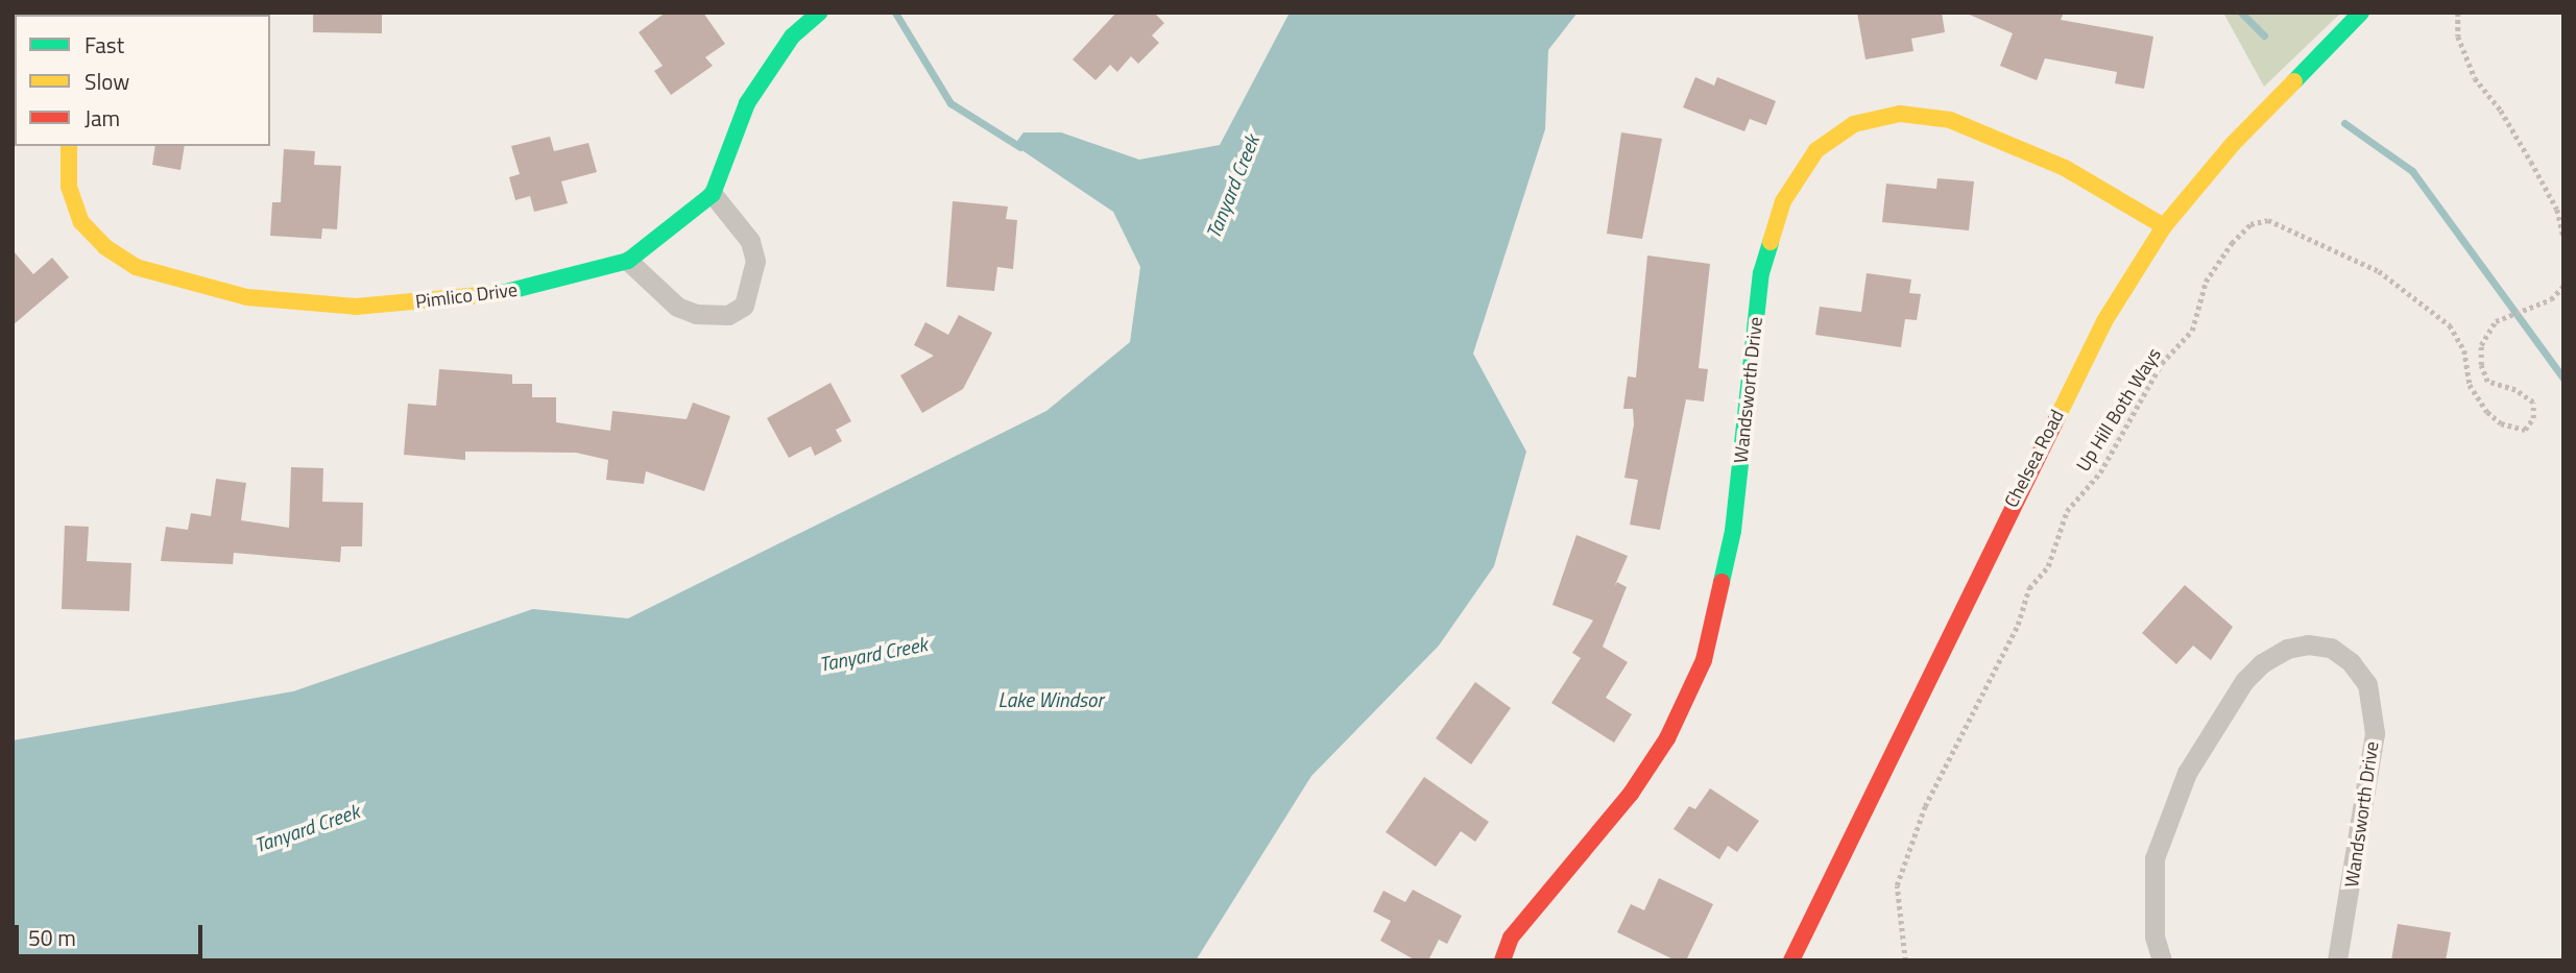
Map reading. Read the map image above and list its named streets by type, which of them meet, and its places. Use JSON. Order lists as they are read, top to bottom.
{
  "streets": {
    "street": ["Pimlico Drive", "Wandsworth Drive", "Chelsea Road"],
    "path": ["Up Hill Both Ways"]
  },
  "crossings": [
    ["Wandsworth Drive", "Chelsea Road"]
  ],
  "water": ["Tanyard Creek", "Lake Windsor"],
  "legend": ["Fast", "Slow", "Jam"],
  "scale_bar": "50 m"
}
